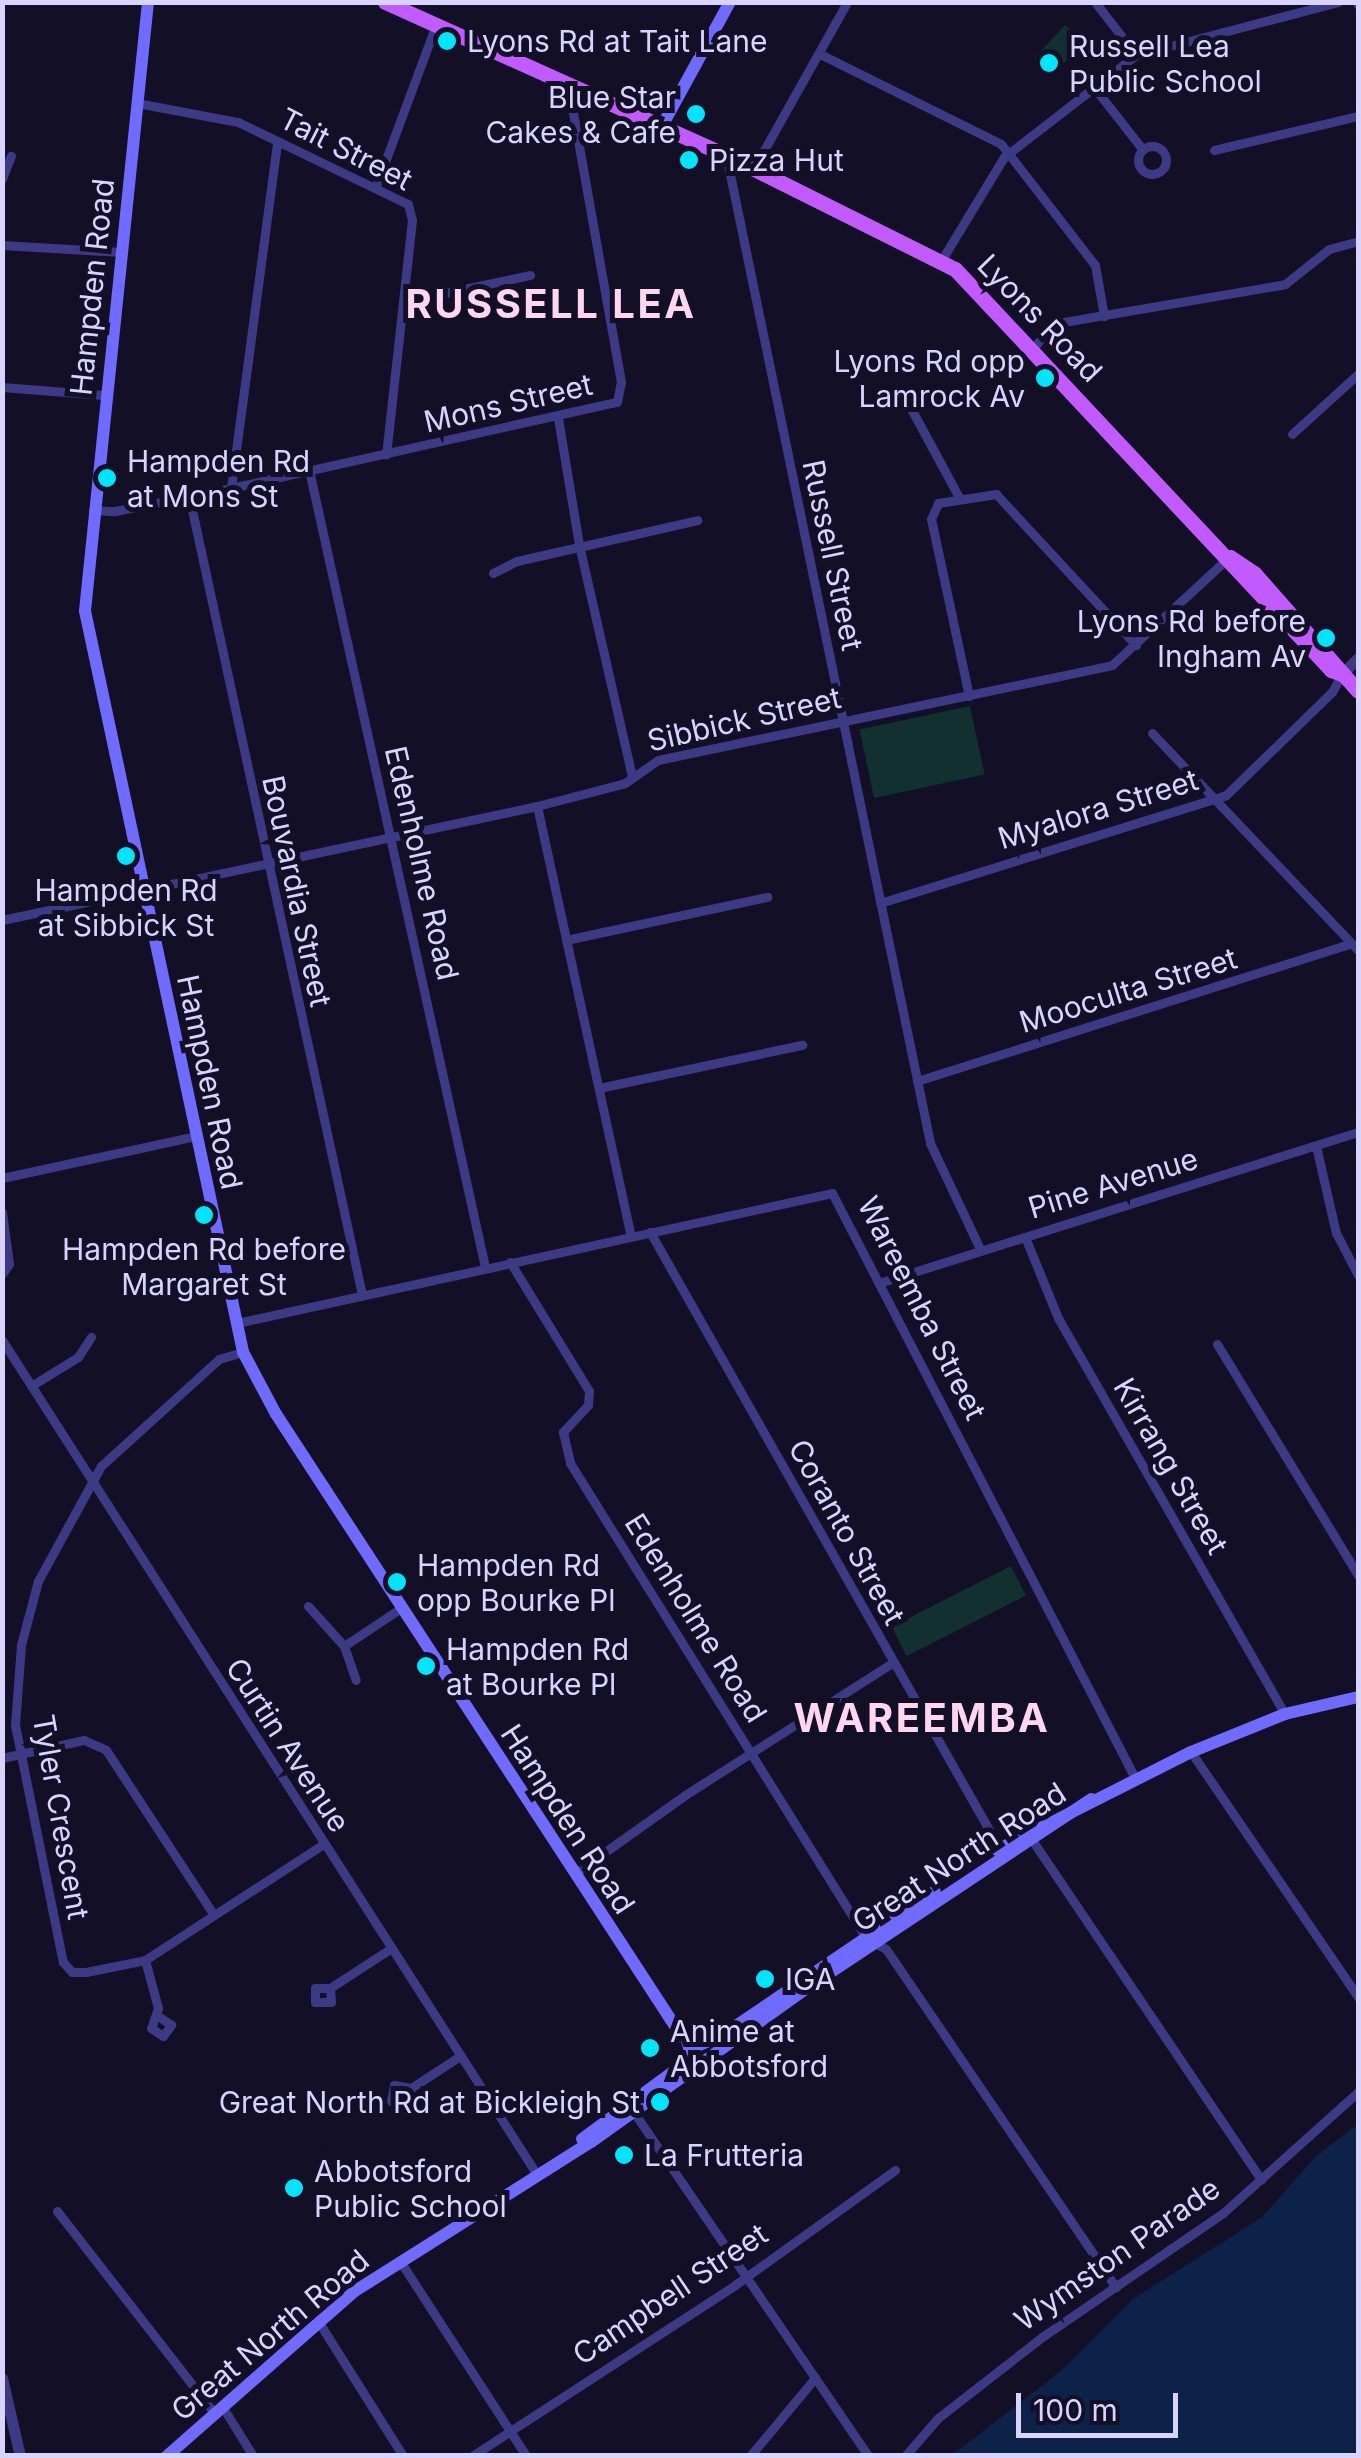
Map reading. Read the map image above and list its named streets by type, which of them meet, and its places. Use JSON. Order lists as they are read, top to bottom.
{
  "streets": {
    "main road": ["Hampden Road", "Lyons Road", "Great North Road"],
    "street": [
      "Tait Street",
      "Mons Street",
      "Russell Street",
      "Sibbick Street",
      "Myalora Street",
      "Edenholme Road",
      "Bouvardia Street",
      "Mooculta Street",
      "Pine Avenue",
      "Wareemba Street",
      "Kirrang Street",
      "Coranto Street",
      "Curtin Avenue",
      "Tyler Crescent",
      "Wymston Parade",
      "Campbell Street"
    ]
  },
  "crossings": [
    ["Tait Street", "Hampden Road"],
    ["Tait Street", "Mons Street"],
    ["Hampden Road", "Mons Street"],
    ["Hampden Road", "Sibbick Street"],
    ["Hampden Road", "Wareemba Street"],
    ["Hampden Road", "Tyler Crescent"],
    ["Hampden Road", "Great North Road"],
    ["Lyons Road", "Mons Street"],
    ["Lyons Road", "Russell Street"],
    ["Lyons Road", "Sibbick Street"],
    ["Lyons Road", "Myalora Street"],
    ["Mons Street", "Edenholme Road"],
    ["Mons Street", "Bouvardia Street"],
    ["Russell Street", "Sibbick Street"],
    ["Russell Street", "Myalora Street"],
    ["Russell Street", "Mooculta Street"],
    ["Russell Street", "Pine Avenue"],
    ["Sibbick Street", "Edenholme Road"],
    ["Sibbick Street", "Bouvardia Street"],
    ["Edenholme Road", "Wareemba Street"],
    ["Edenholme Road", "Great North Road"],
    ["Edenholme Road", "Wymston Parade"],
    ["Bouvardia Street", "Wareemba Street"],
    ["Pine Avenue", "Wareemba Street"],
    ["Pine Avenue", "Kirrang Street"],
    ["Wareemba Street", "Coranto Street"],
    ["Wareemba Street", "Great North Road"],
    ["Kirrang Street", "Great North Road"],
    ["Coranto Street", "Great North Road"],
    ["Curtin Avenue", "Tyler Crescent"],
    ["Curtin Avenue", "Great North Road"]
  ],
  "districts": ["RUSSELL LEA", "WAREEMBA"],
  "places": [
    "Lyons Rd at Tait Lane",
    "Russell Lea Public School",
    "Blue Star Cakes & Cafe",
    "Pizza Hut",
    "Lyons Rd opp Lamrock Av",
    "Hampden Rd at Mons St",
    "Lyons Rd before Ingham Av",
    "Hampden Rd at Sibbick St",
    "Hampden Rd before Margaret St",
    "Hampden Rd opp Bourke Pl",
    "Hampden Rd at Bourke Pl",
    "IGA",
    "Anime at Abbotsford",
    "Great North Rd at Bickleigh St",
    "La Frutteria",
    "Abbotsford Public School"
  ],
  "scale_bar": "100 m"
}
